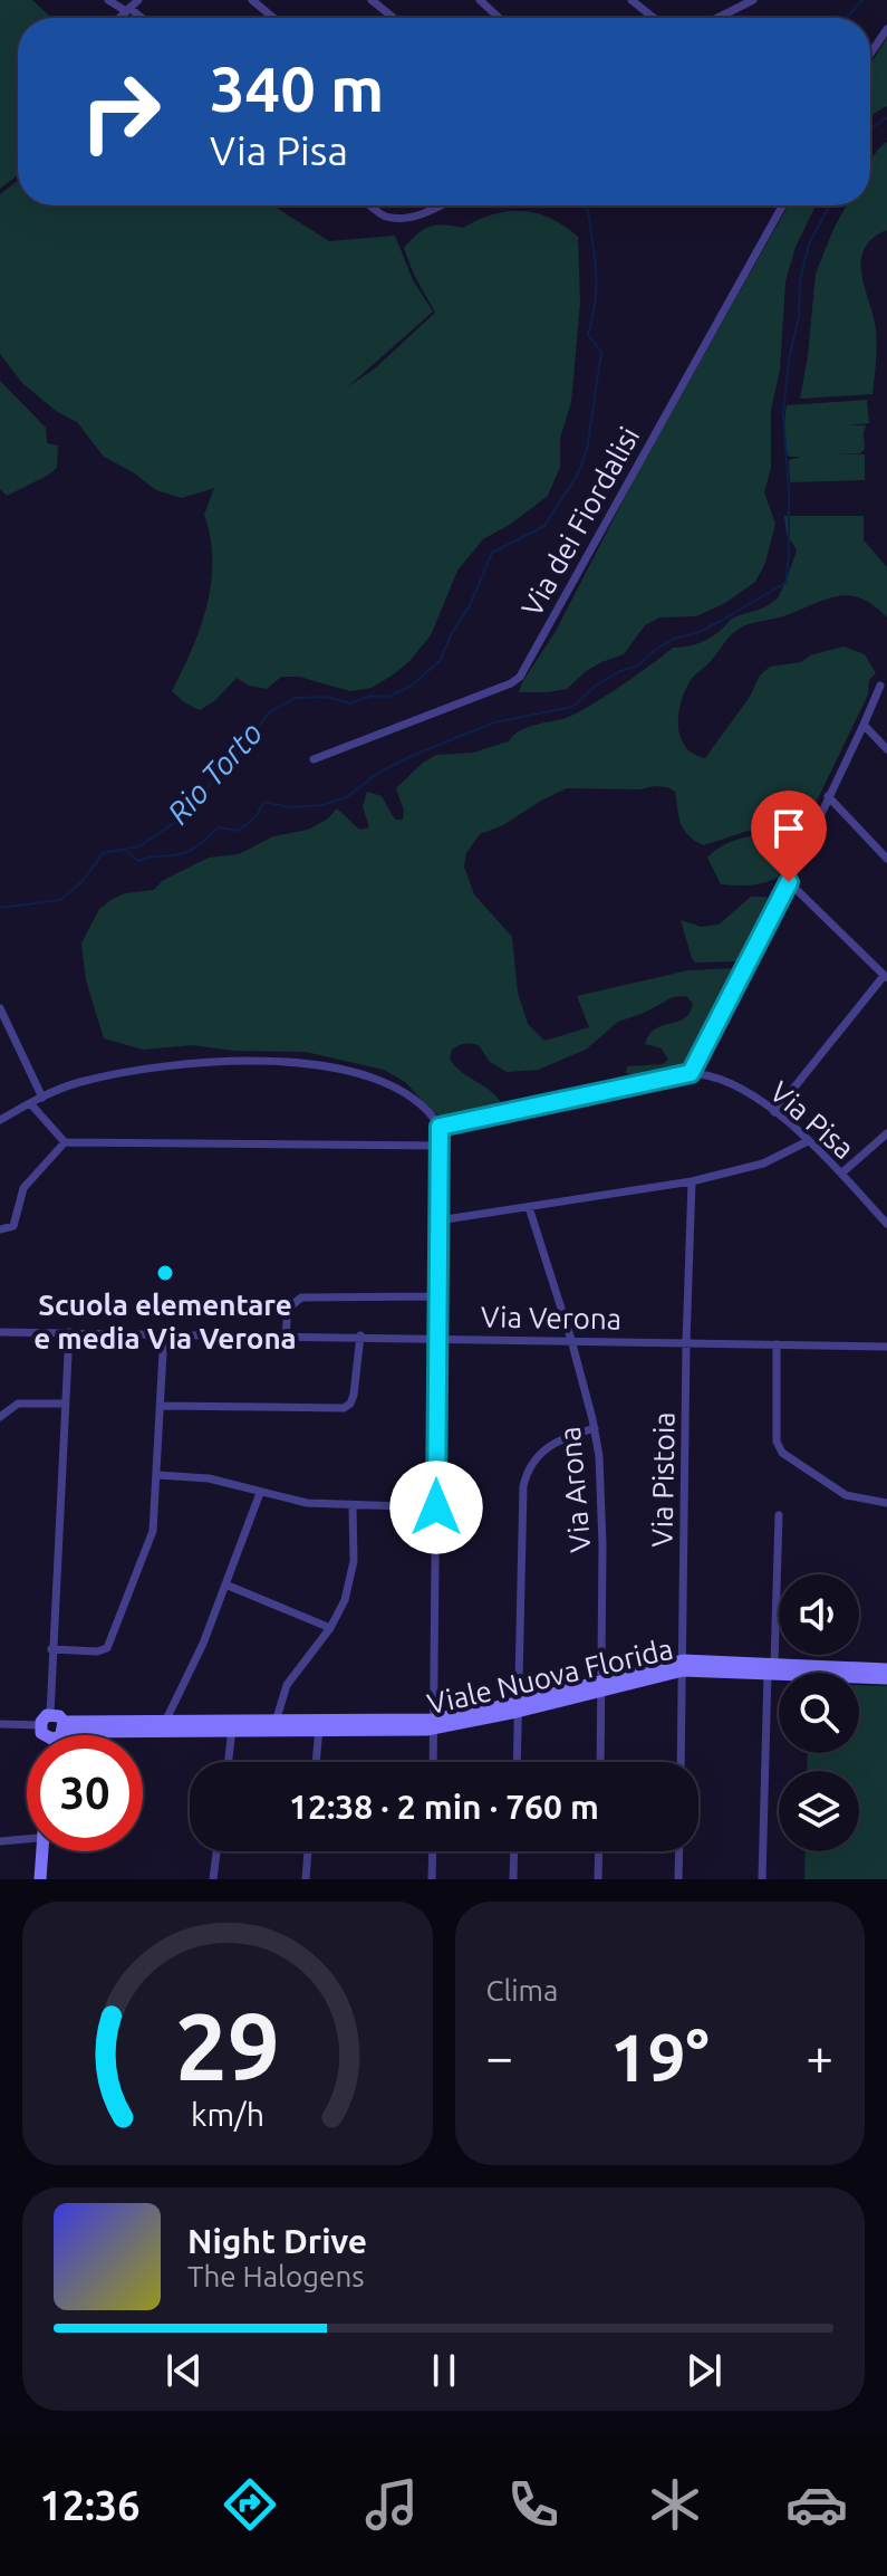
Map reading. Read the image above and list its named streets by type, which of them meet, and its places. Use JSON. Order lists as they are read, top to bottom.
{
  "streets": {
    "street": [
      "Via dei Fiordalisi",
      "Via Pisa",
      "Via Verona",
      "Via Pistoia",
      "Via Arona",
      "Viale Nuova Florida"
    ]
  },
  "crossings": [
    ["Via Verona", "Via Pistoia"],
    ["Via Verona", "Via Arona"],
    ["Via Pistoia", "Viale Nuova Florida"],
    ["Via Arona", "Viale Nuova Florida"]
  ],
  "water": ["Rio Torto"],
  "places": ["Scuola elementare e media Via Verona"],
  "page": {
    "turn": ["340 m", "Via Pisa"],
    "limit": "30",
    "trip": "12:38 · 2 min · 760 m",
    "tile": "Clima",
    "heat": ["−", "19°", "+"],
    "song": ["Night Drive", "The Halogens"],
    "tabs": "12:36",
    "gauge": ["29", "km/h"]
  }
}
